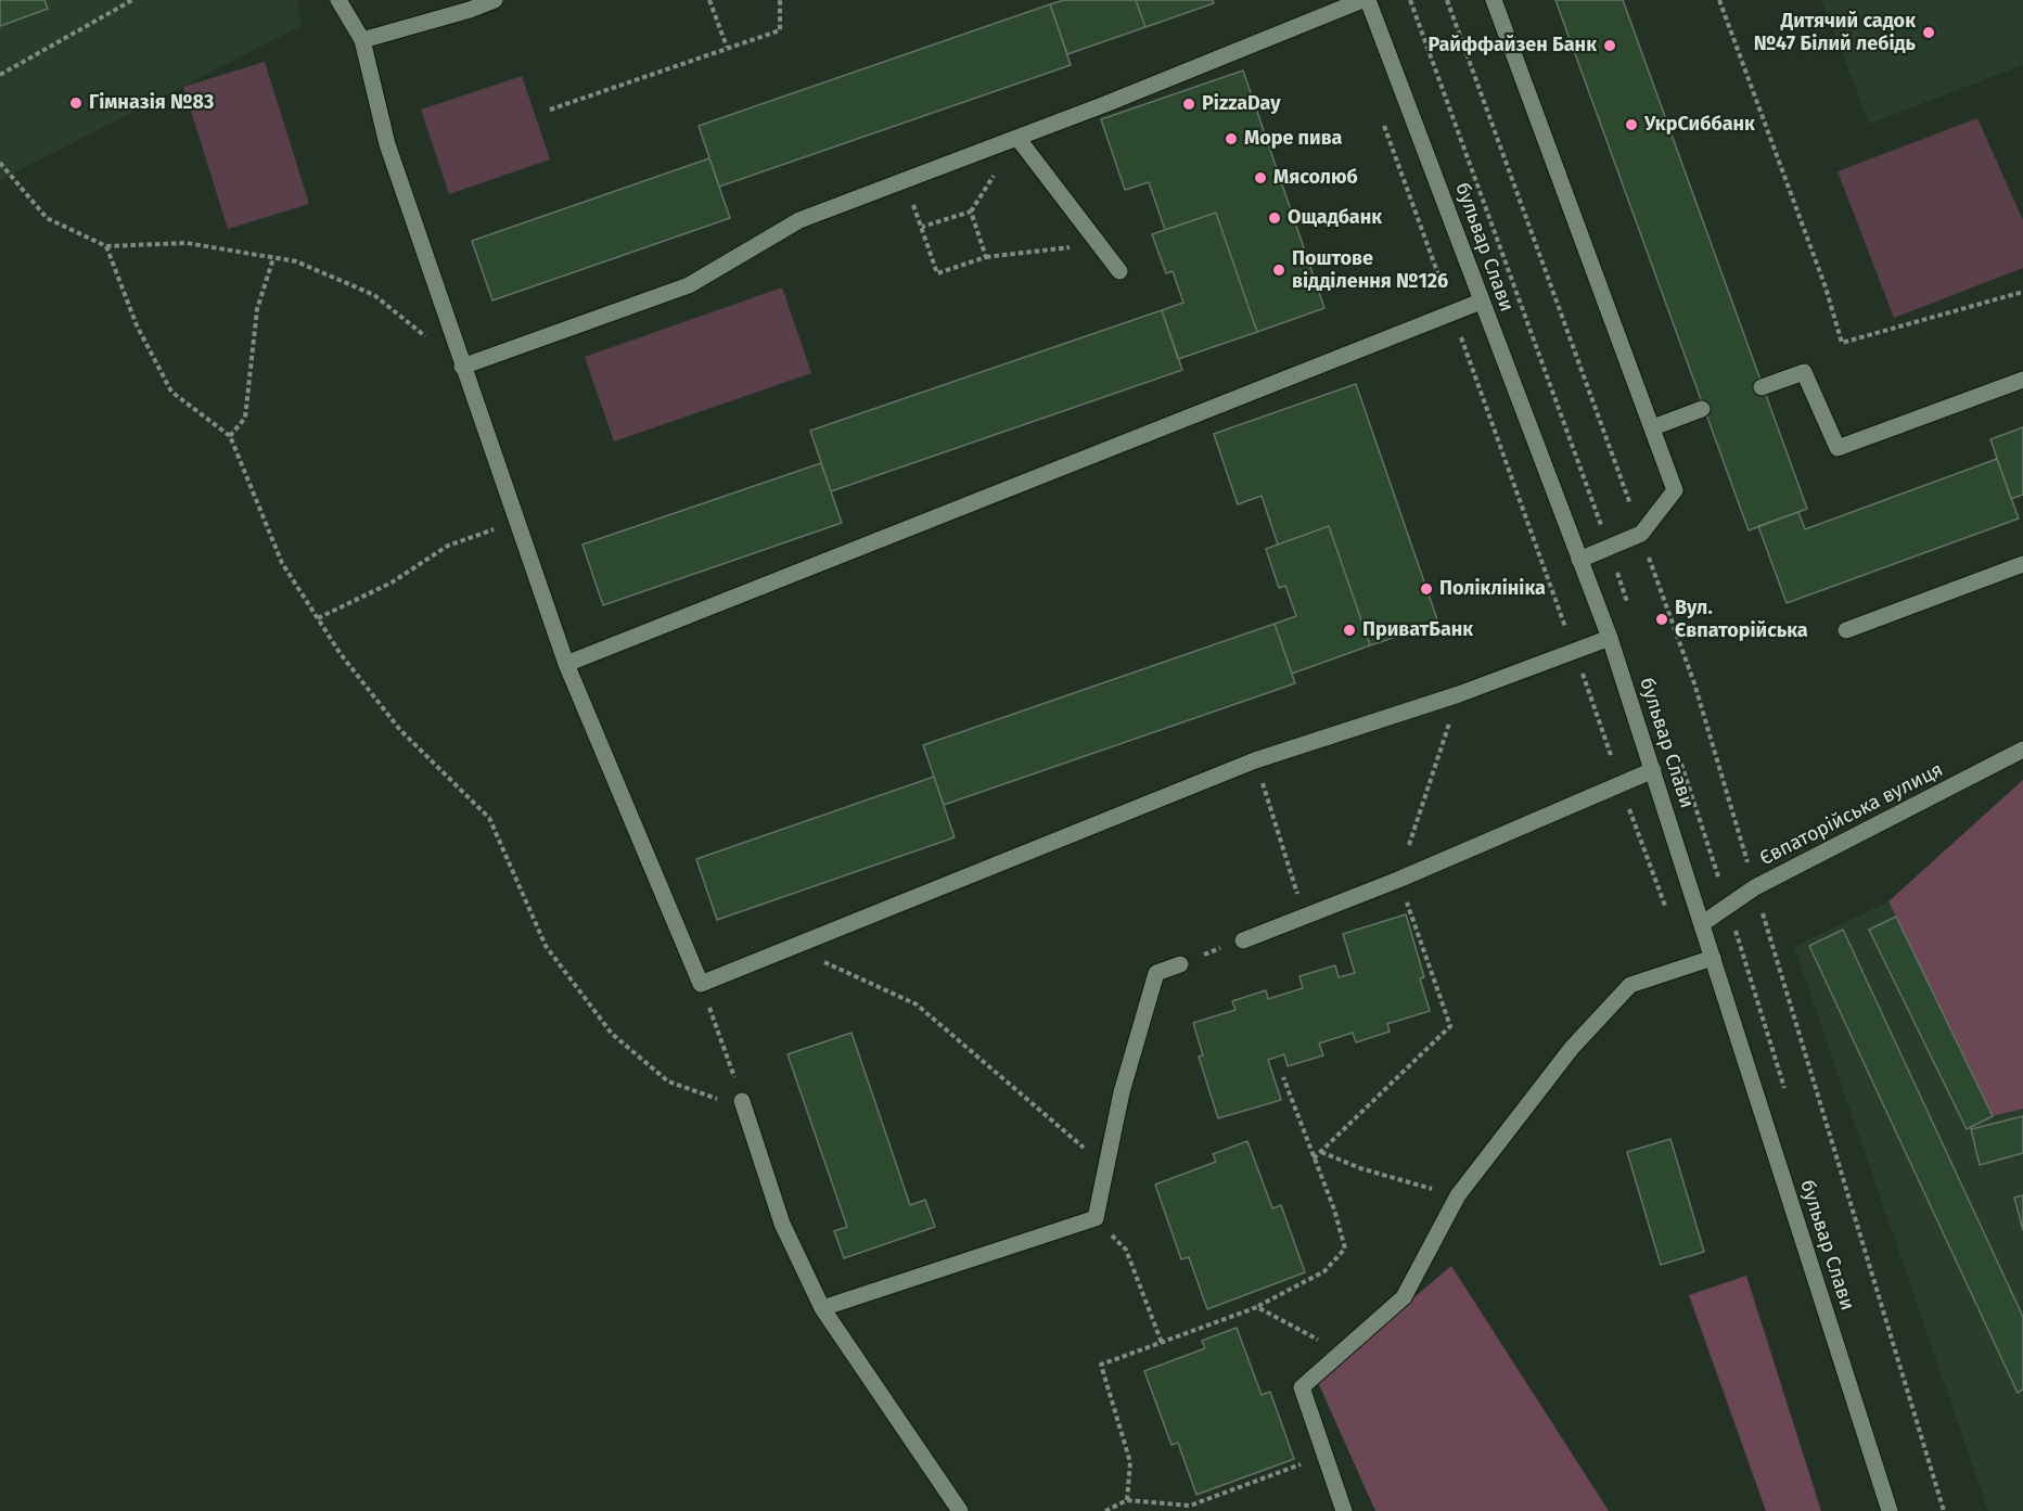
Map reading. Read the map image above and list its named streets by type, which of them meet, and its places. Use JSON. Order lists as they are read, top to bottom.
{
  "streets": {
    "street": ["бульвар Слави", "Євпаторійська вулиця"]
  },
  "crossings": [
    ["бульвар Слави", "Євпаторійська вулиця"]
  ],
  "places": [
    "Дитячий садок №47 Білий лебідь",
    "Райффайзен Банк",
    "Гімназія №83",
    "PizzaDay",
    "УкрСиббанк",
    "Море пива",
    "Мясолюб",
    "Ощадбанк",
    "Поштове відділення №126",
    "Поліклініка",
    "Вул. Євпаторійська",
    "ПриватБанк"
  ]
}
